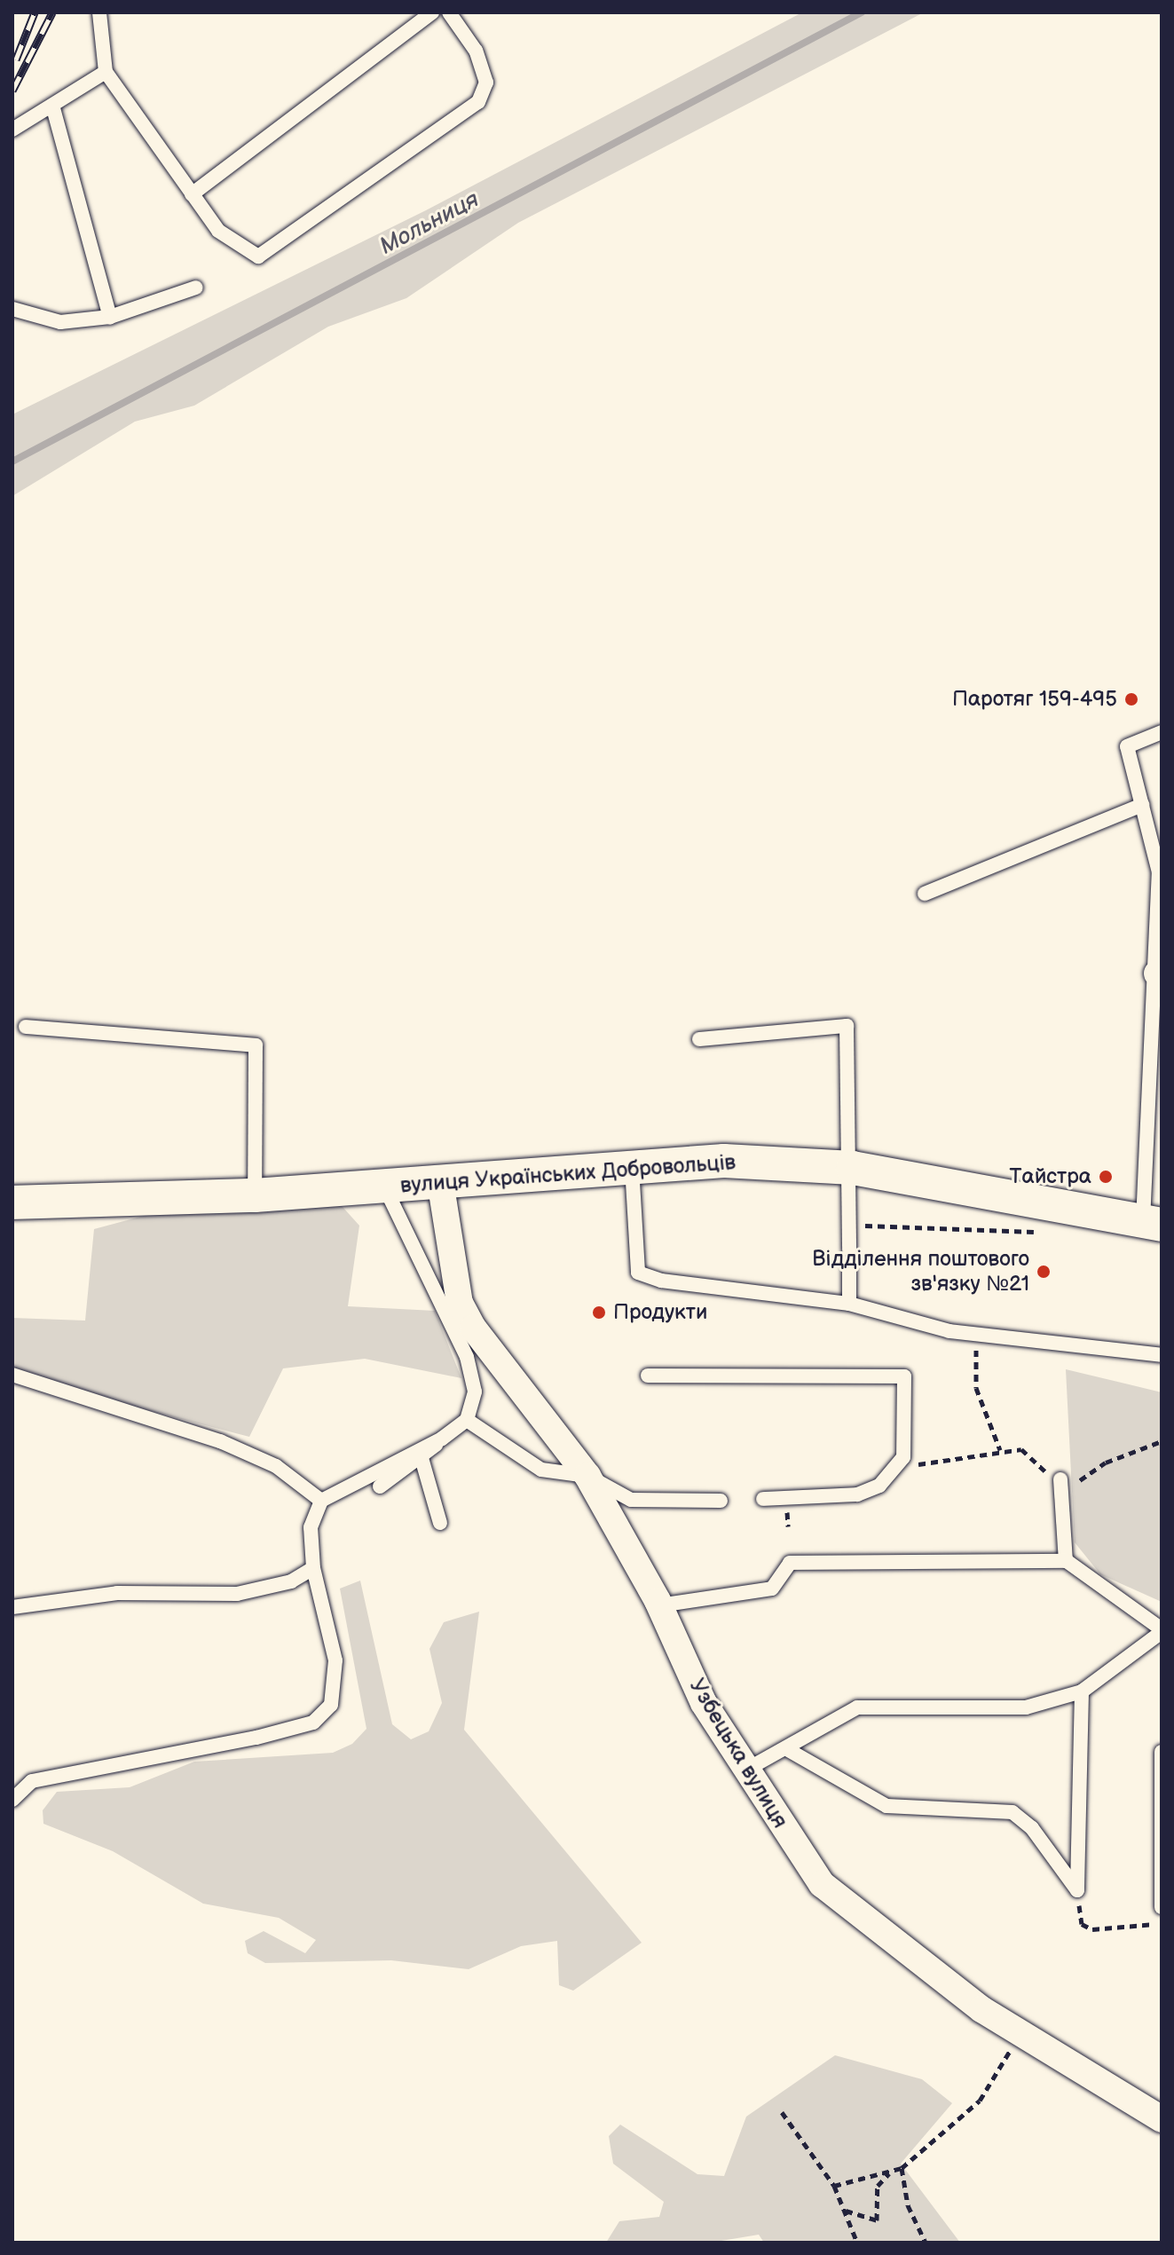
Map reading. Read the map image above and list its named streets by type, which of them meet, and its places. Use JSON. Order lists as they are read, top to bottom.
{
  "streets": {
    "street": ["вулиця Українських Добровольців", "Узбецька вулиця"]
  },
  "crossings": [
    ["вулиця Українських Добровольців", "Узбецька вулиця"]
  ],
  "water": ["Мольниця"],
  "places": [
    "Паротяг 159-495",
    "Тайстра",
    "Відділення поштового зв'язку №21",
    "Продукти"
  ]
}
